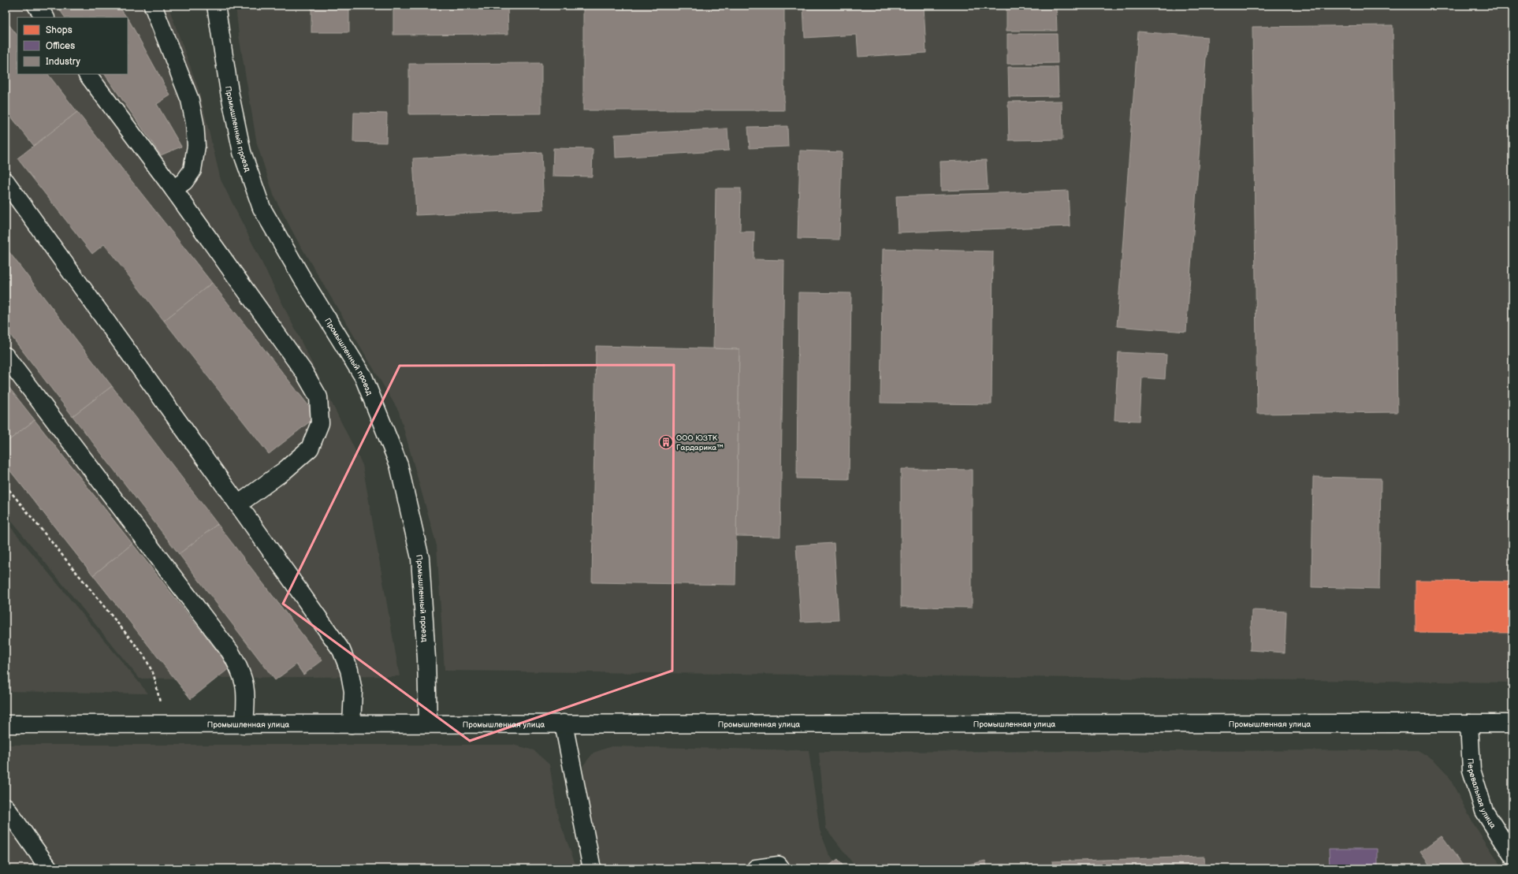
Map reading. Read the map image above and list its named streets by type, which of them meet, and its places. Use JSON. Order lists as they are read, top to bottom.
{
  "streets": {
    "street": ["Промышленный проезд", "Промышленная улица", "Перевальная улица"]
  },
  "crossings": [
    ["Промышленный проезд", "Промышленная улица"],
    ["Промышленная улица", "Перевальная улица"]
  ],
  "places": {
    "building": ["ООО ЮЗТК Гардарика™"]
  },
  "legend": ["Shops", "Offices", "Industry"]
}
